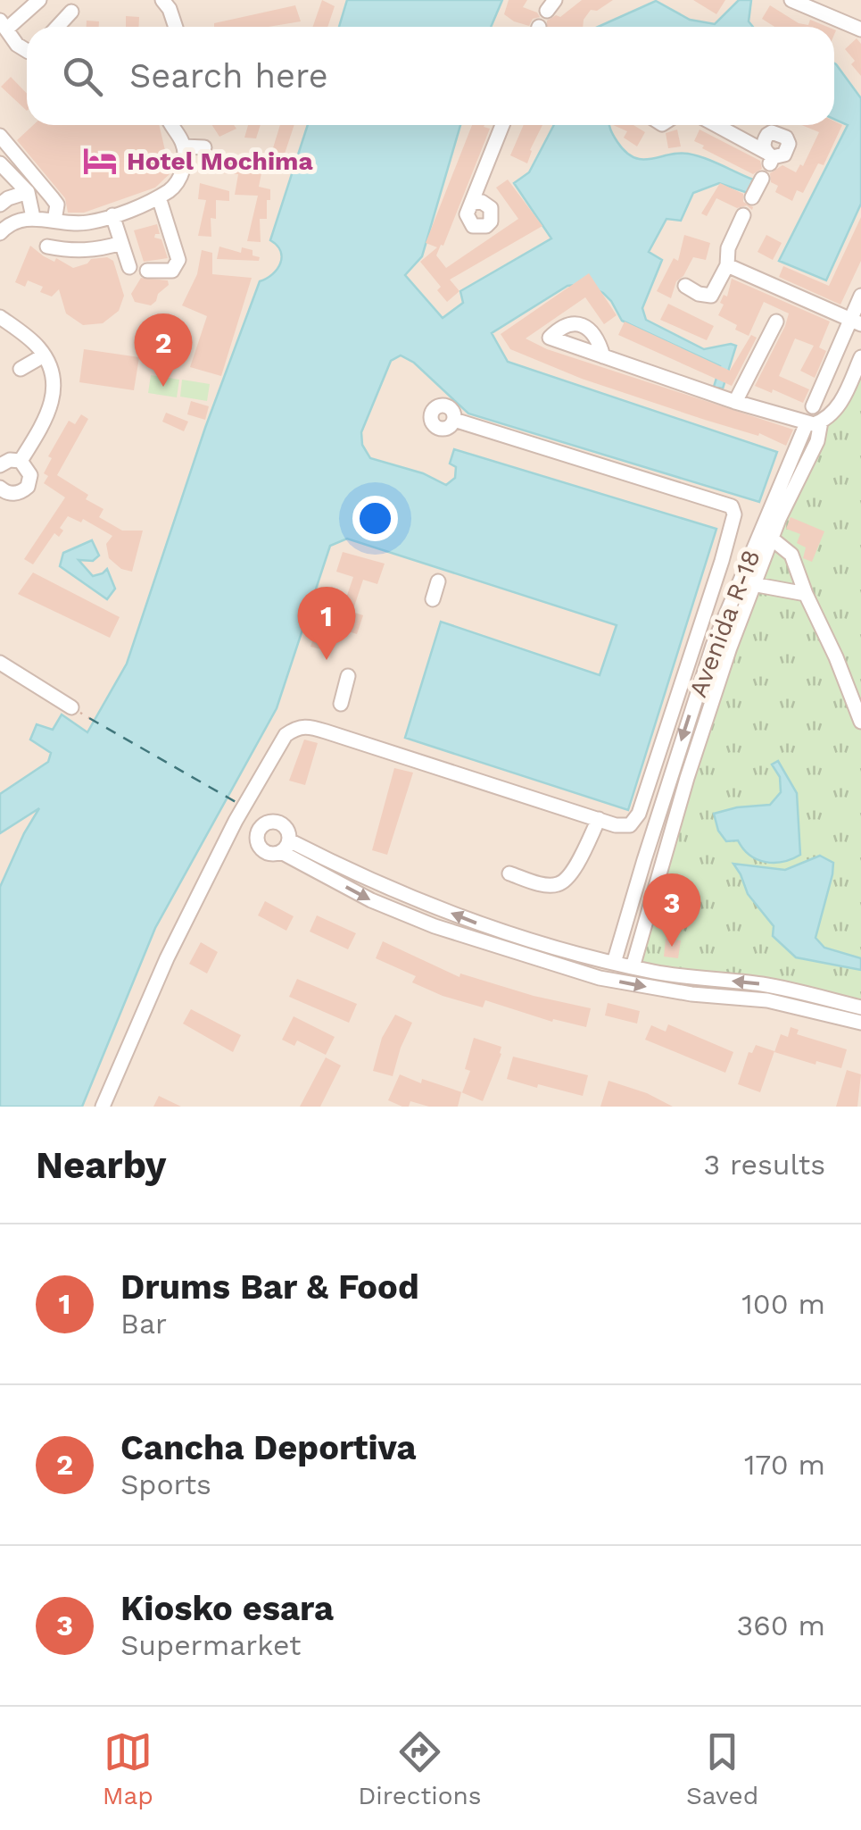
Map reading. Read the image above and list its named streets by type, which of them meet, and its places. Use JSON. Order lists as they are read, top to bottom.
{
  "streets": {
    "street": ["Avenida R-18"]
  },
  "places": {
    "hotel": ["Hotel Mochima"]
  },
  "page": {
    "search": "Search here",
    "pins": ["2", "1", "3"],
    "heading": ["Nearby", "3 results"],
    "list": [
      {
        "mark": "1",
        "name": "Drums Bar & Food",
        "note": "Bar",
        "value": "100 m"
      },
      {
        "mark": "2",
        "name": "Cancha Deportiva",
        "note": "Sports",
        "value": "170 m"
      },
      {
        "mark": "3",
        "name": "Kiosko esara",
        "note": "Supermarket",
        "value": "360 m"
      }
    ],
    "nav": ["Map", "Directions", "Saved"]
  }
}
